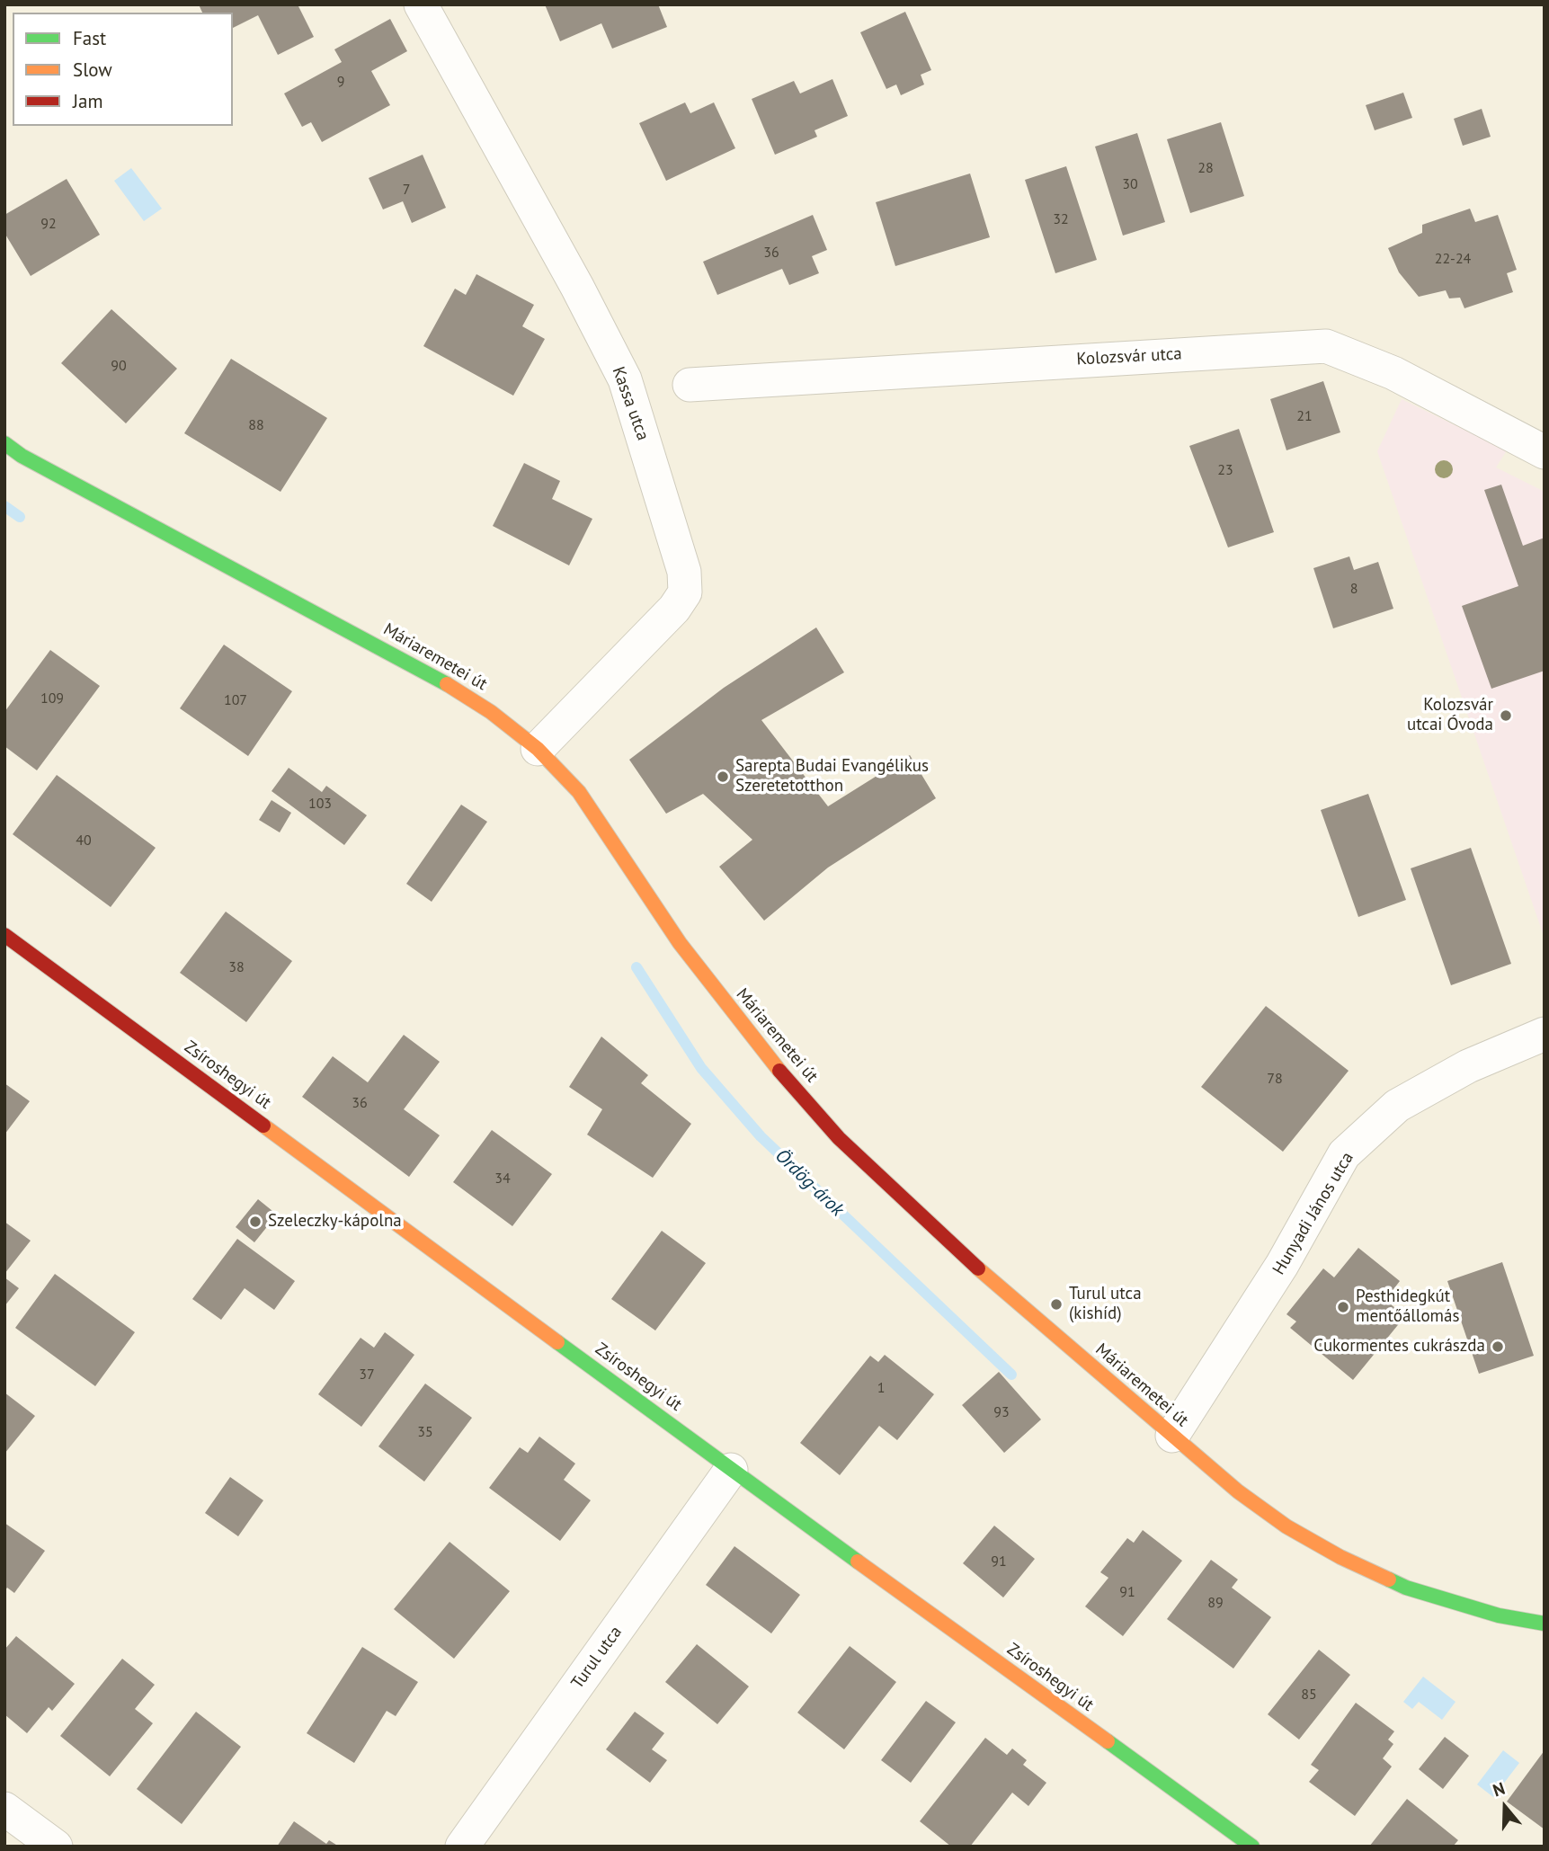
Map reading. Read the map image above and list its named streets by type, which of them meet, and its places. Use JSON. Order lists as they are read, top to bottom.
{
  "streets": {
    "street": [
      "Kolozsvár utca",
      "Kassa utca",
      "Máriaremetei út",
      "Zsíroshegyi út",
      "Hunyadi János utca",
      "Turul utca"
    ]
  },
  "crossings": [
    ["Kassa utca", "Máriaremetei út"],
    ["Máriaremetei út", "Hunyadi János utca"],
    ["Zsíroshegyi út", "Turul utca"]
  ],
  "water": ["Ördög-árok"],
  "places": [
    "Kolozsvár utcai Óvoda",
    "Sarepta Budai Evangélikus Szeretetotthon",
    "Szeleczky-kápolna",
    "Turul utca (kishíd)",
    "Pesthidegkút mentőállomás",
    "Cukormentes cukrászda"
  ],
  "house_numbers": [
    "9",
    "28",
    "30",
    "7",
    "32",
    "92",
    "36",
    "22-24",
    "90",
    "21",
    "88",
    "23",
    "8",
    "109",
    "107",
    "103",
    "40",
    "38",
    "78",
    "36",
    "34",
    "37",
    "1",
    "93",
    "35",
    "91",
    "91",
    "89",
    "85"
  ],
  "legend": ["Fast", "Slow", "Jam"],
  "north": "top"
}
